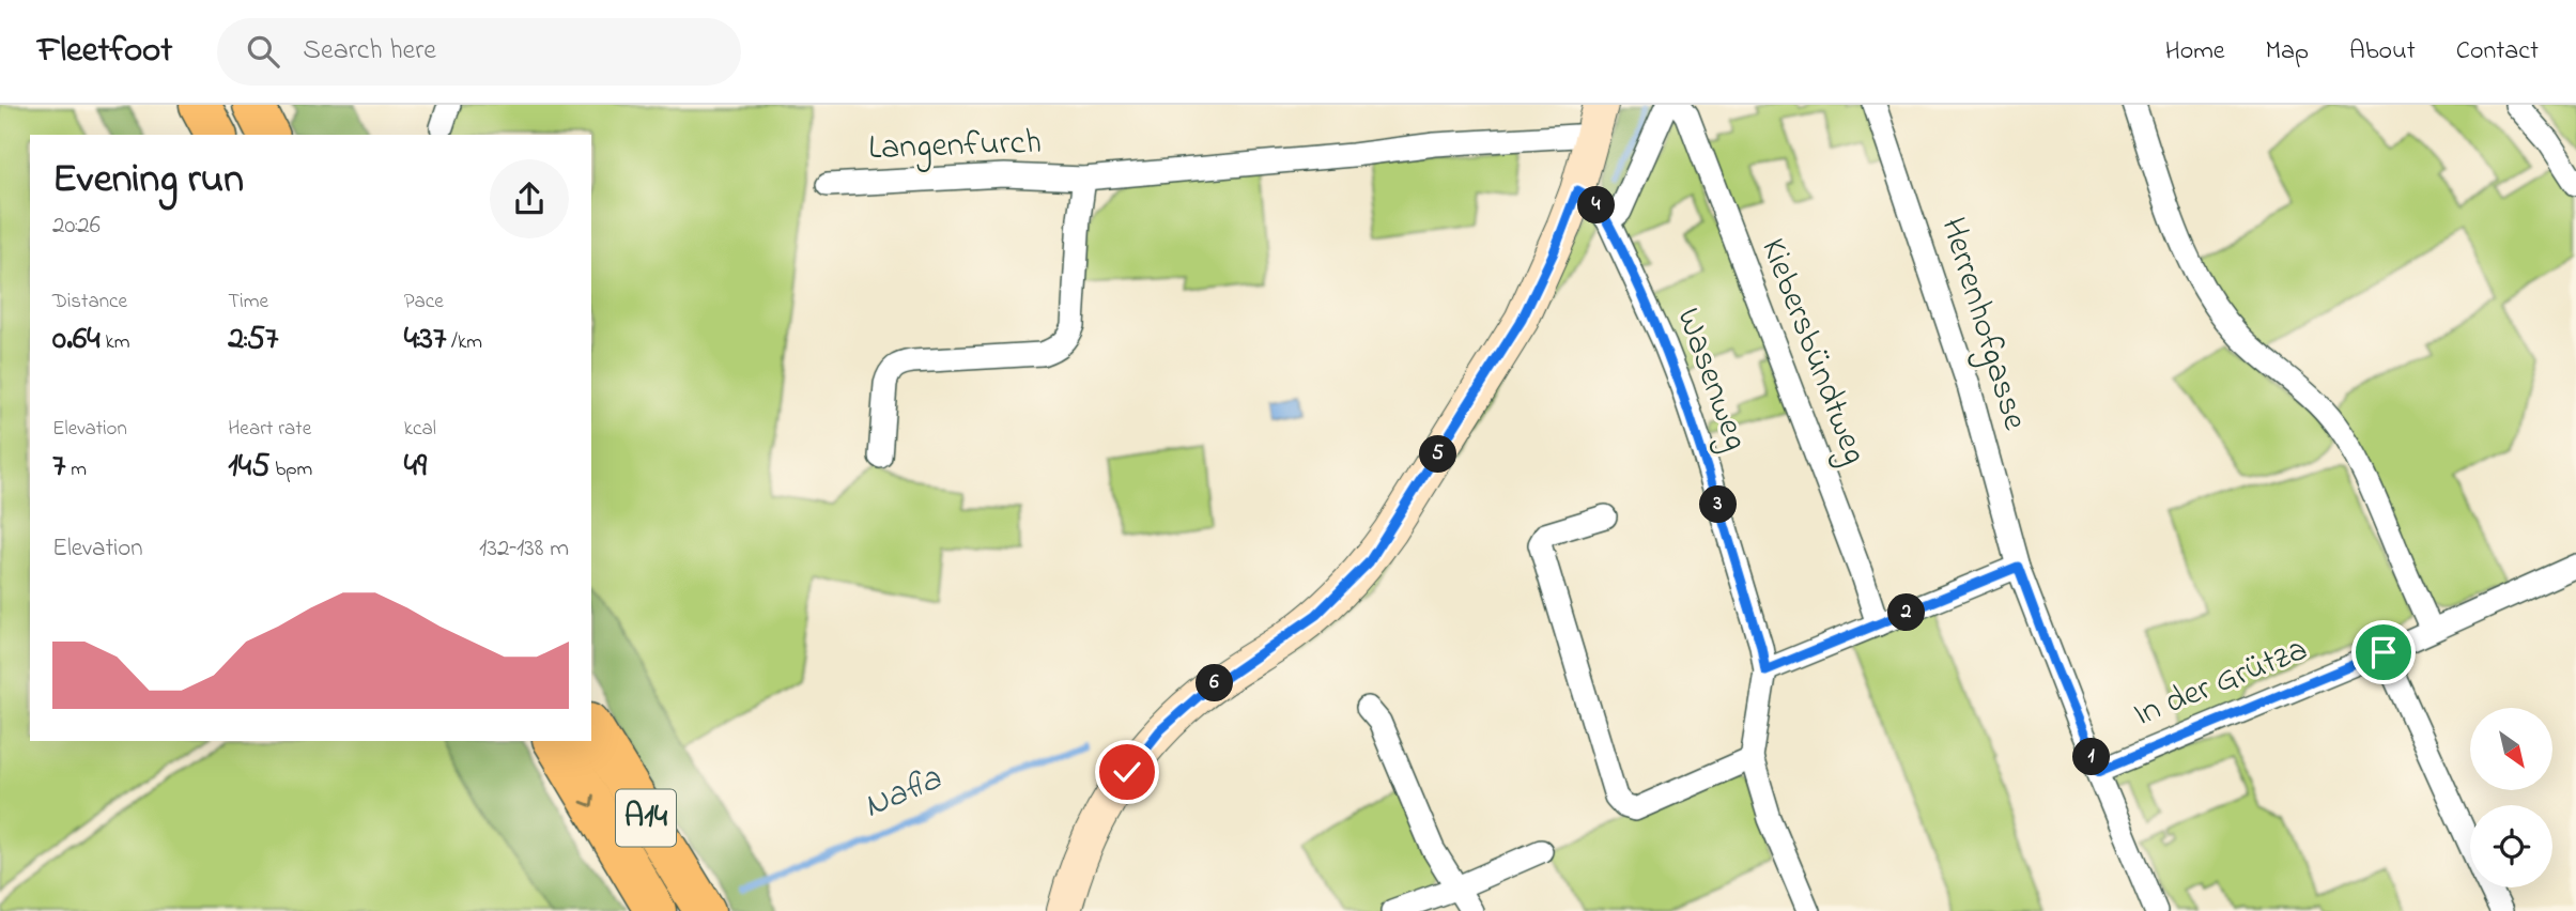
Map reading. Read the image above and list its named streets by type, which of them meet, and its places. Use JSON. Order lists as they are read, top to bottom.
{
  "streets": {
    "highway": ["A14"],
    "street": [
      "Langenfurch",
      "Herrenhofgasse",
      "Kiebersbündtweg",
      "Wasenweg",
      "In der Grütza"
    ]
  },
  "crossings": [
    ["Herrenhofgasse", "In der Grütza"]
  ],
  "water": ["Nafla"],
  "north": "bottom right",
  "page": {
    "header": "Fleetfoot",
    "search": "Search here",
    "nav": [
      "Home",
      "Map",
      "About",
      "Contact"
    ],
    "heading": ["Evening run", "20:26"],
    "pins": [
      "4",
      "5",
      "3",
      "2",
      "6",
      "1"
    ],
    "stats": [
      ["Distance", "0.64 km"],
      ["Time", "2:57"],
      ["Pace", "4:37 /km"],
      ["Elevation", "7 m"],
      ["Heart rate", "145 bpm"],
      ["kcal", "49"]
    ],
    "chart": ["Elevation", "132–138 m"]
  }
}
